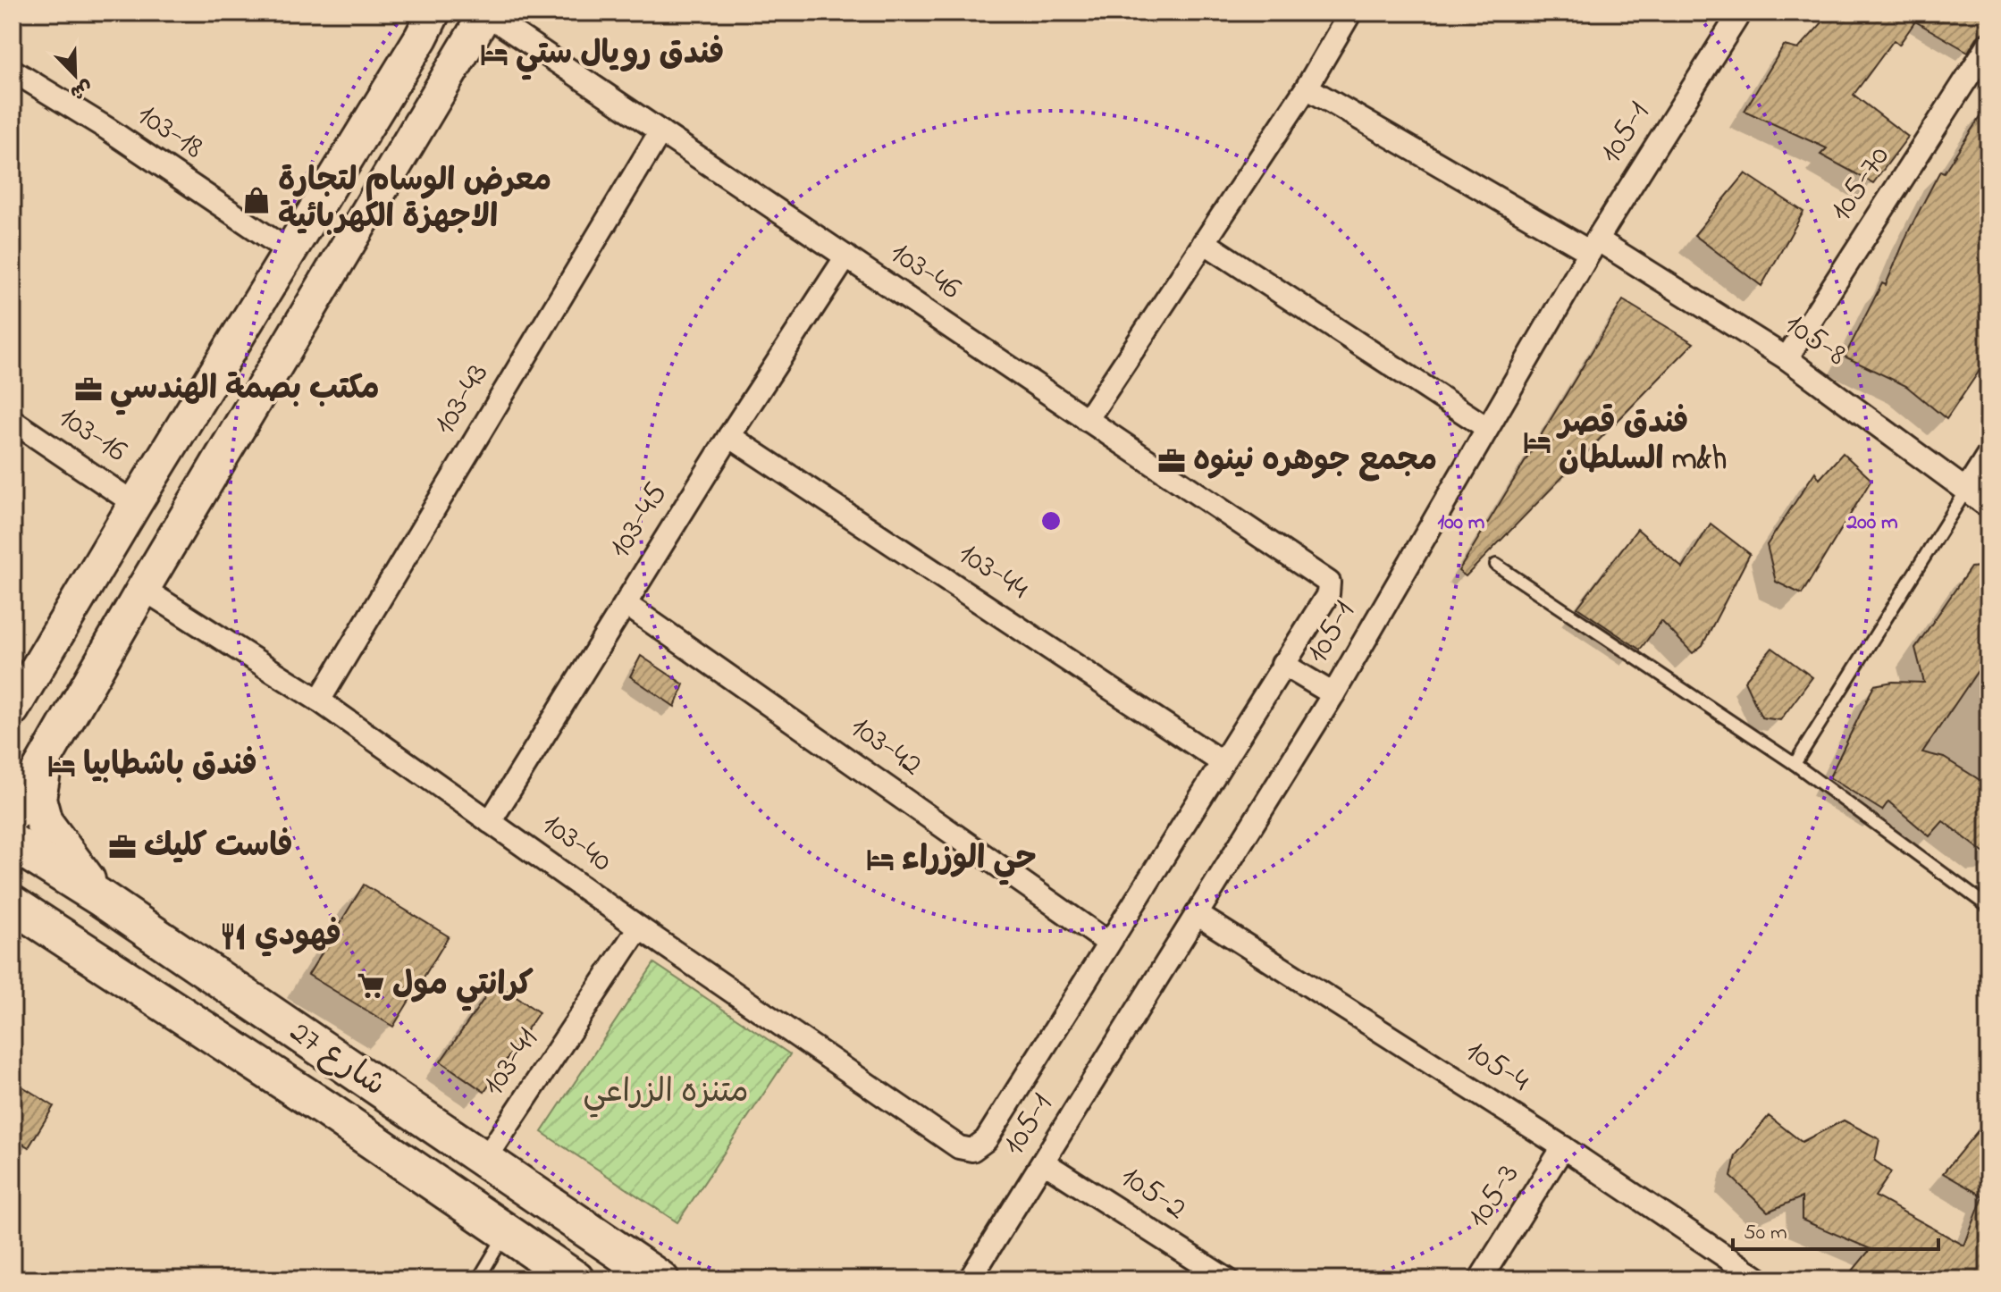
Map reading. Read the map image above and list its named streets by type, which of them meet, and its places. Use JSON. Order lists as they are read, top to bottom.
{
  "streets": {
    "main road": ["شارع 27"],
    "street": [
      "103-18",
      "105-1",
      "105-70",
      "103-46",
      "105-8",
      "103-43",
      "103-16",
      "103-45",
      "103-44",
      "103-42",
      "103-40",
      "103-41",
      "105-4",
      "105-2",
      "105-3"
    ]
  },
  "crossings": [
    ["105-1", "105-8"],
    ["105-1", "105-4"],
    ["105-1", "105-2"],
    ["105-70", "105-8"],
    ["103-46", "103-43"],
    ["103-46", "103-45"],
    ["103-43", "103-40"],
    ["103-45", "103-44"],
    ["103-45", "103-42"],
    ["103-45", "103-40"],
    ["103-42", "103-40"],
    ["103-40", "103-41"],
    ["شارع 27", "103-41"],
    ["105-4", "105-3"]
  ],
  "parks": ["متنزه الزراعي"],
  "places": {
    "hotel": [
      "فندق رويال ستي",
      "فندق قصر السلطان m&h",
      "فندق باشطابيا",
      "حي الوزراء"
    ],
    "shop": ["معرض الوسام لتجارة الاجهزة الكهربائية"],
    "office": ["مكتب بصمة الهندسي", "مجمع جوهره نينوه", "فاست كليك"],
    "restaurant": ["فهودي"],
    "supermarket": ["كرانتي مول"]
  },
  "scale_bar": "50 m",
  "north": "bottom right",
  "rings": ["100 m", "200 m"]
}
